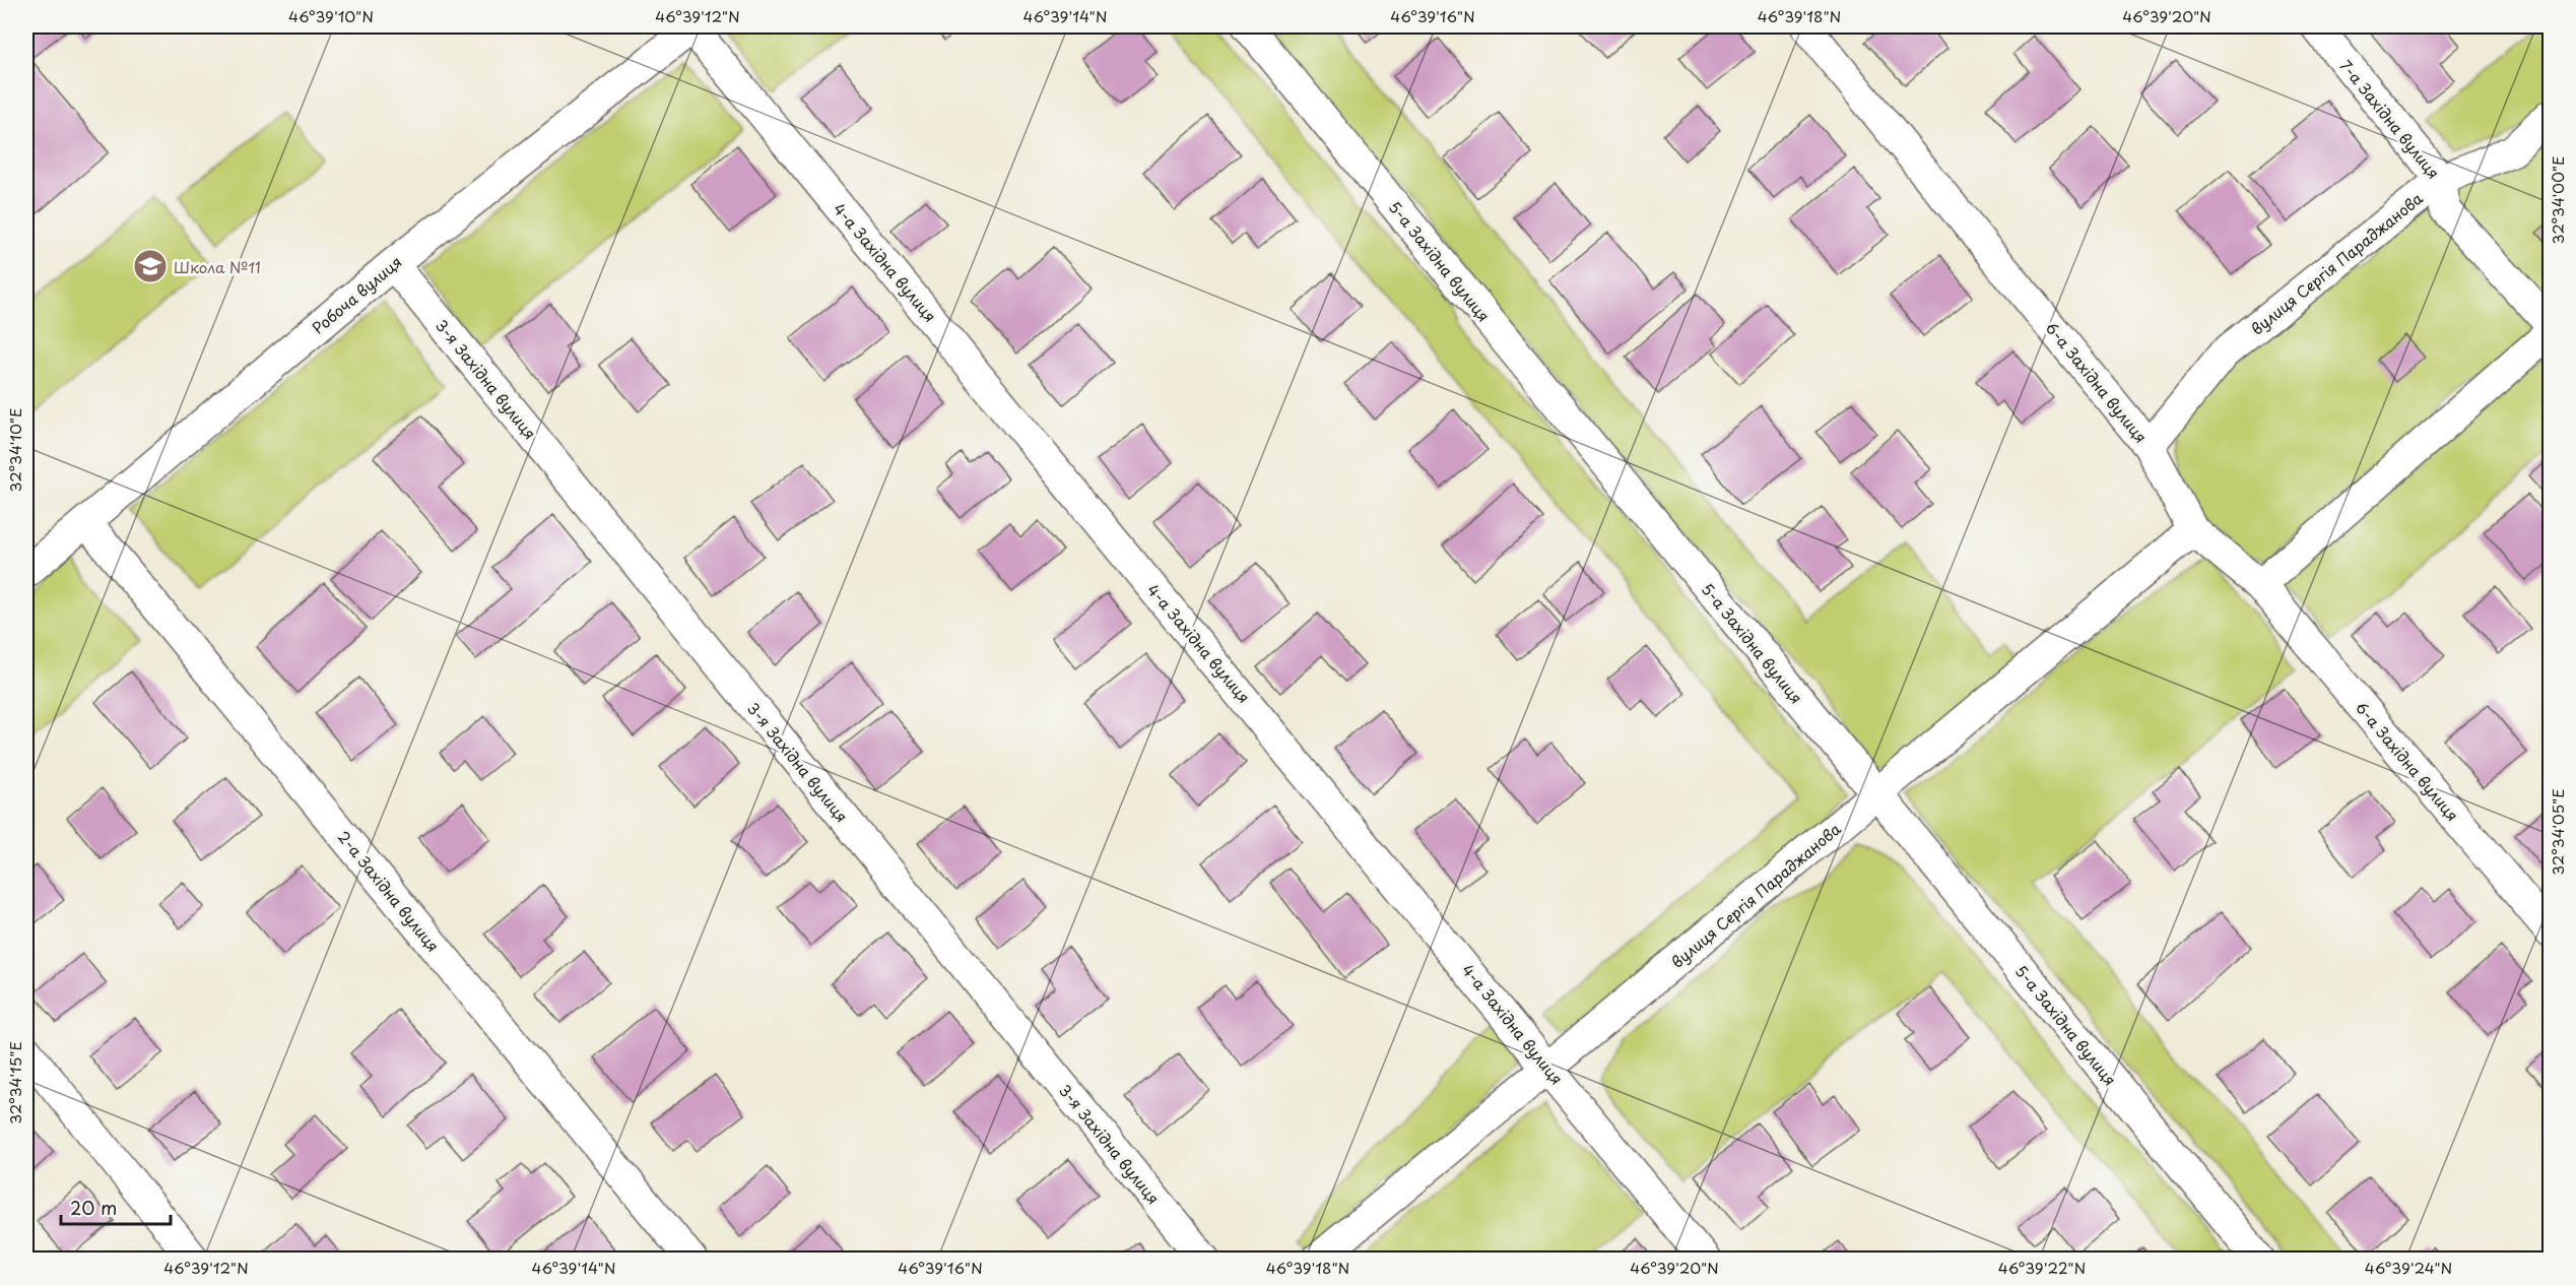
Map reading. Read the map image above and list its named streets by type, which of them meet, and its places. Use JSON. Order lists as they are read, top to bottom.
{
  "streets": {
    "street": [
      "7-а Західна вулиця",
      "5-а Західна вулиця",
      "4-а Західна вулиця",
      "вулиця Сергія Параджанова",
      "Робоча вулиця",
      "3-я Західна вулиця",
      "6-а Західна вулиця",
      "2-а Західна вулиця"
    ]
  },
  "crossings": [
    ["7-а Західна вулиця", "вулиця Сергія Параджанова"],
    ["5-а Західна вулиця", "вулиця Сергія Параджанова"],
    ["4-а Західна вулиця", "вулиця Сергія Параджанова"],
    ["4-а Західна вулиця", "Робоча вулиця"],
    ["вулиця Сергія Параджанова", "6-а Західна вулиця"],
    ["Робоча вулиця", "3-я Західна вулиця"],
    ["Робоча вулиця", "2-а Західна вулиця"]
  ],
  "places": {
    "school or university": ["Школа №11"]
  },
  "scale_bar": "20 m",
  "coordinates": [
    "46°39'10\"N",
    "46°39'12\"N",
    "46°39'14\"N",
    "46°39'16\"N",
    "46°39'18\"N",
    "46°39'20\"N",
    "32°34'00\"E",
    "32°34'10\"E",
    "32°34'05\"E",
    "32°34'15\"E",
    "46°39'22\"N",
    "46°39'24\"N"
  ]
}
